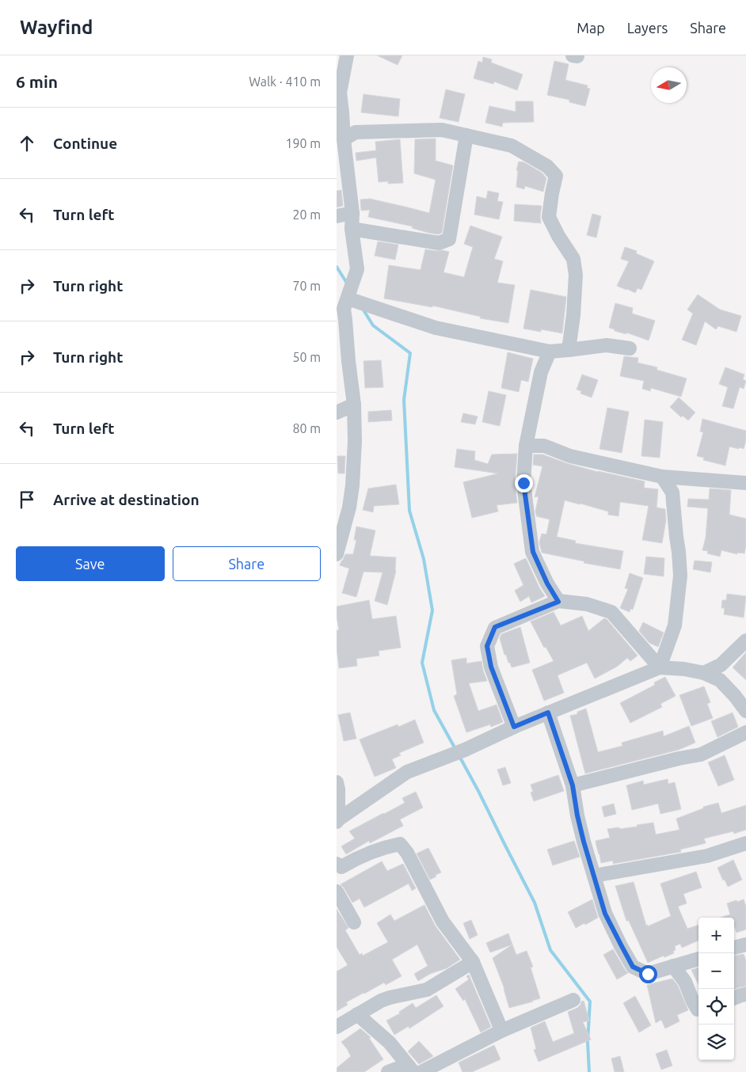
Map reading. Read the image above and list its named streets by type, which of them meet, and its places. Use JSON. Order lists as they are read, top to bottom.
{
  "north": "left",
  "page": {
    "header": "Wayfind",
    "nav": ["Map", "Layers", "Share"],
    "heading": ["6 min", "Walk · 410 m"],
    "list": [
      ["Continue", "190 m"],
      ["Turn left", "20 m"],
      ["Turn right", "70 m"],
      ["Turn right", "50 m"],
      ["Turn left", "80 m"],
      "Arrive at destination"
    ],
    "buttons": ["Save", "Share"],
    "map_buttons": ["+", "−"]
  }
}
